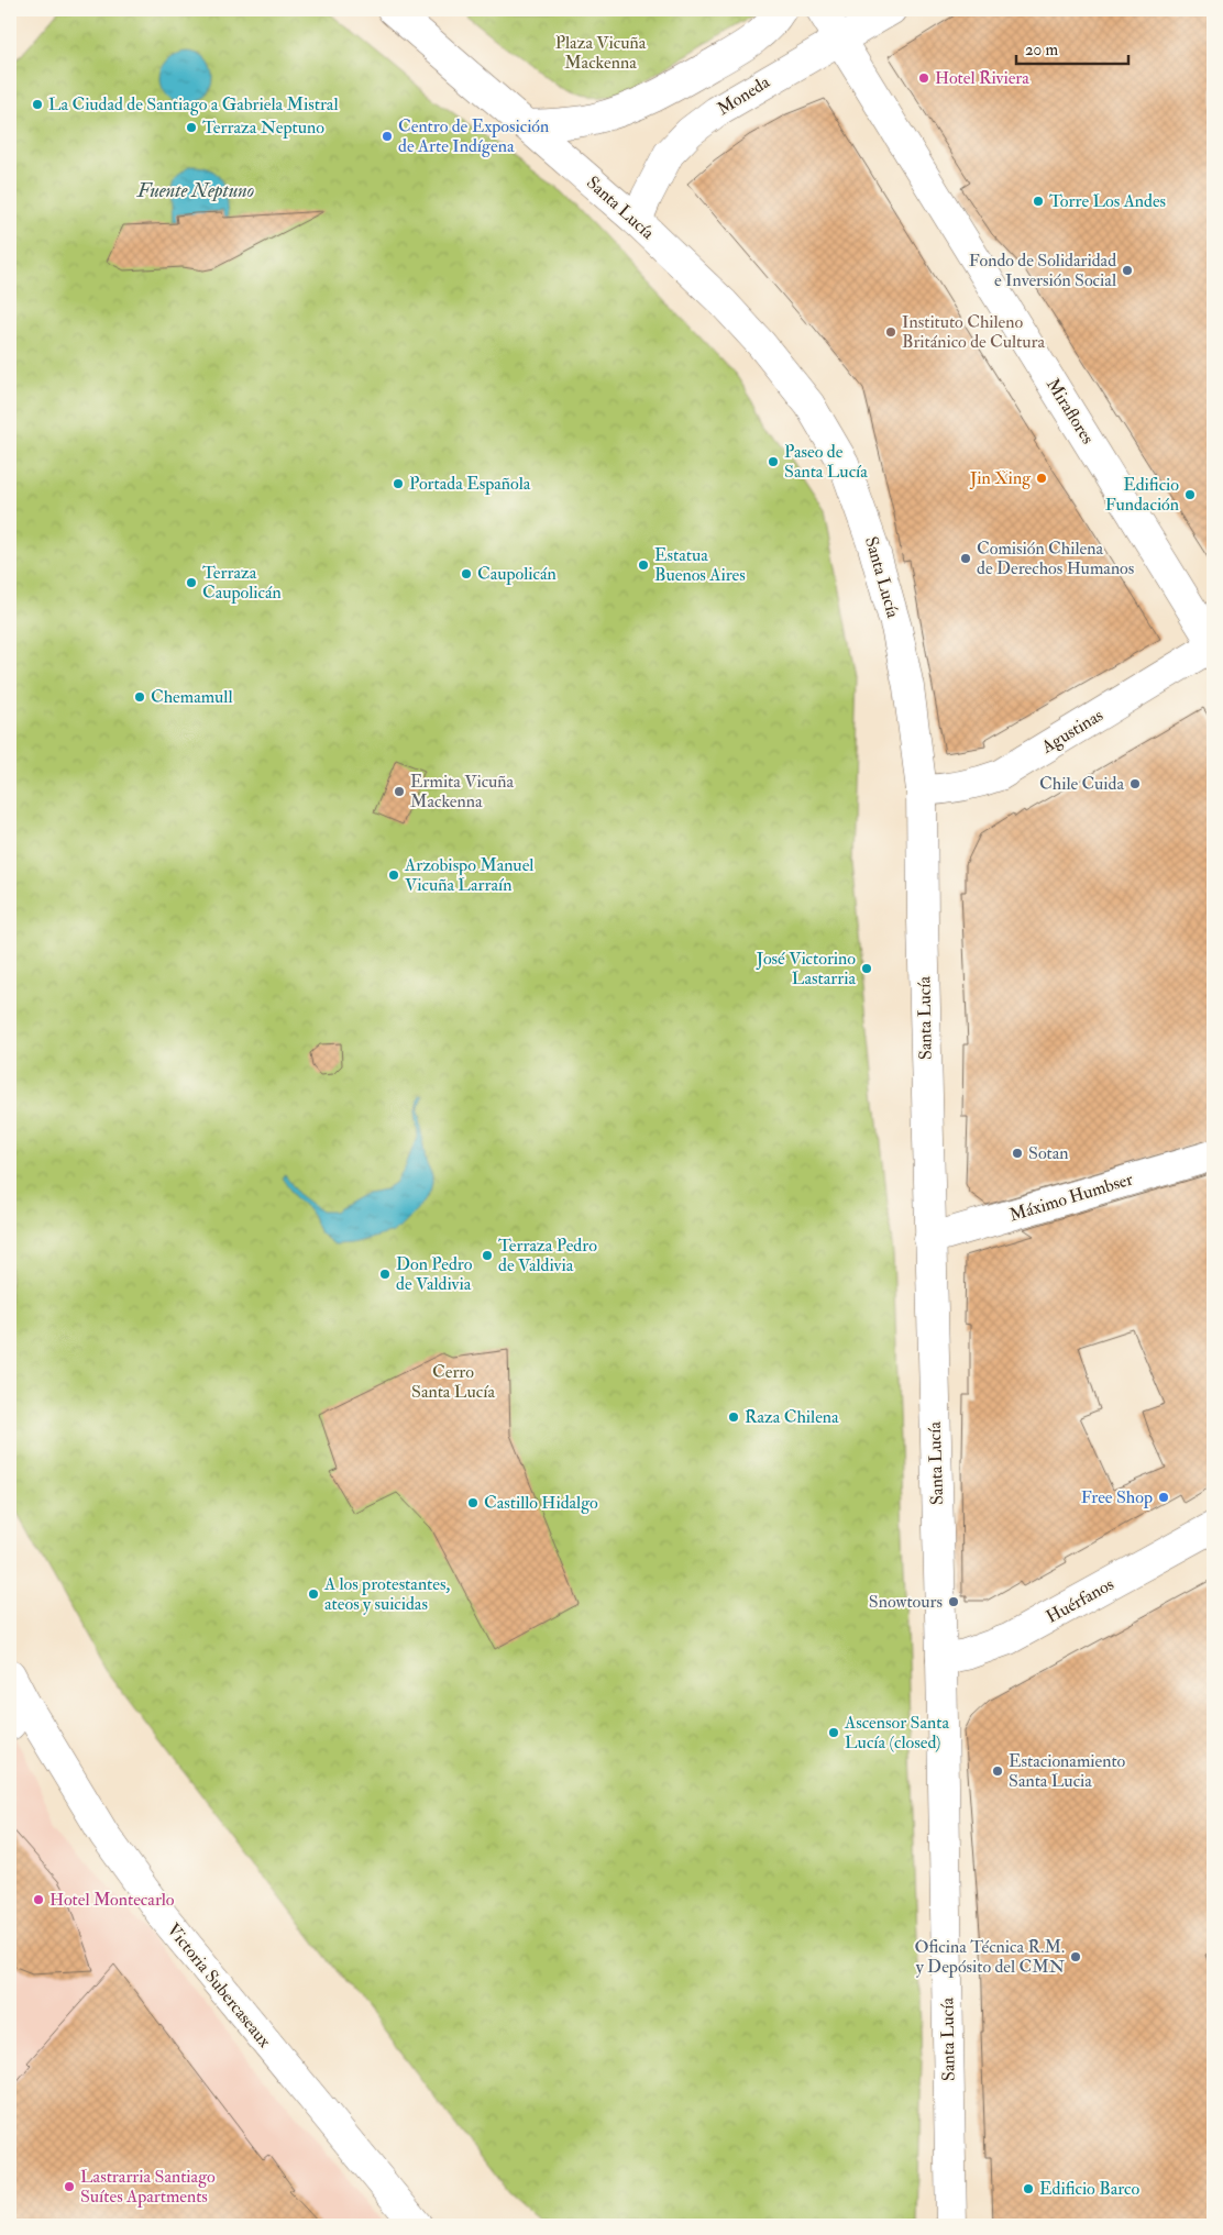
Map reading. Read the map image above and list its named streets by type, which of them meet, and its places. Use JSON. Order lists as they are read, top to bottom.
{
  "streets": {
    "main road": [
      "Moneda",
      "Santa Lucía",
      "Miraflores",
      "Agustinas",
      "Máximo Humbser",
      "Huérfanos",
      "Victoria Subercaseaux"
    ]
  },
  "crossings": [
    ["Moneda", "Santa Lucía"],
    ["Moneda", "Miraflores"],
    ["Santa Lucía", "Agustinas"],
    ["Santa Lucía", "Máximo Humbser"],
    ["Santa Lucía", "Huérfanos"],
    ["Miraflores", "Agustinas"]
  ],
  "water": ["Fuente Neptuno"],
  "parks": ["Plaza Vicuña Mackenna", "Cerro Santa Lucía"],
  "places": [
    "Hotel Riviera",
    "La Ciudad de Santiago a Gabriela Mistral",
    "Terraza Neptuno",
    "Centro de Exposición de Arte Indígena",
    "Torre Los Andes",
    "Fondo de Solidaridad e Inversión Social",
    "Instituto Chileno Británico de Cultura",
    "Paseo de Santa Lucía",
    "Jin Xing",
    "Portada Española",
    "Edificio Fundación",
    "Comisión Chilena de Derechos Humanos",
    "Estatua Buenos Aires",
    "Caupolicán",
    "Terraza Caupolicán",
    "Chemamull",
    "Chile Cuida",
    "Ermita Vicuña Mackenna",
    "Arzobispo Manuel Vicuña Larraín",
    "José Victorino Lastarria",
    "Sotan",
    "Terraza Pedro de Valdivia",
    "Don Pedro de Valdivia",
    "Raza Chilena",
    "Free Shop",
    "Castillo Hidalgo",
    "A los protestantes, ateos y suicidas",
    "Snowtours",
    "Ascensor Santa Lucía (closed)",
    "Estacionamiento Santa Lucia",
    "Hotel Montecarlo",
    "Oficina Técnica R.M. y Depósito del CMN",
    "Lastrarria Santiago Suítes Apartments",
    "Edificio Barco"
  ],
  "scale_bar": "20 m"
}
